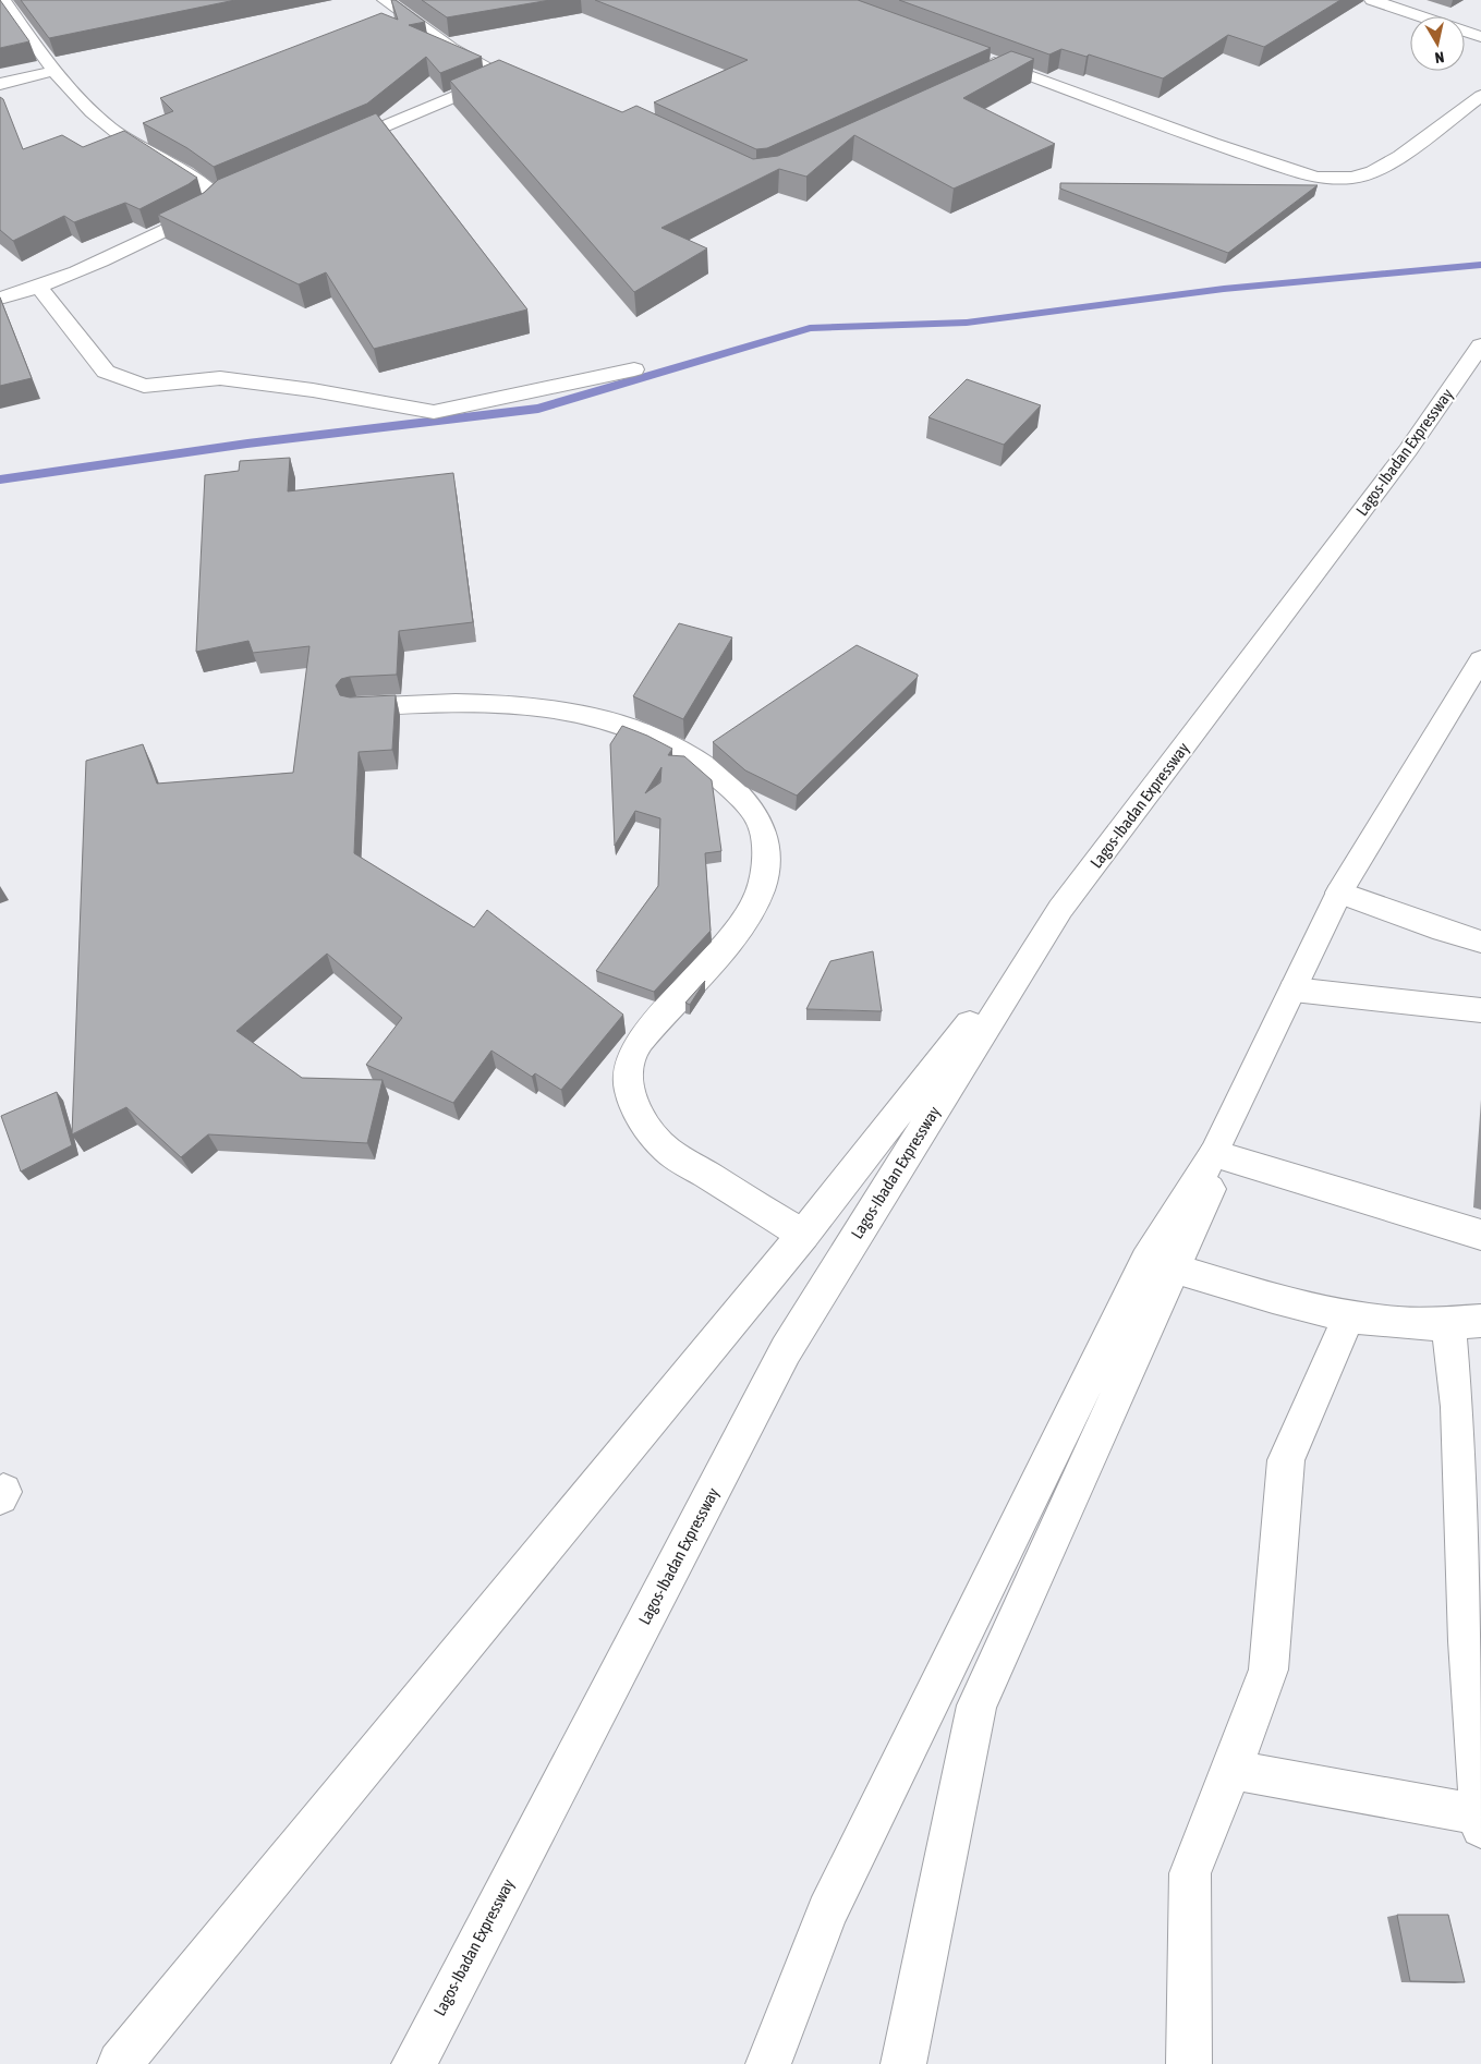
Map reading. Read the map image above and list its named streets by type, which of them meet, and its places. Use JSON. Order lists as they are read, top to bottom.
{
  "streets": {
    "main road": ["Lagos-Ibadan Expressway"]
  },
  "north": "bottom"
}
